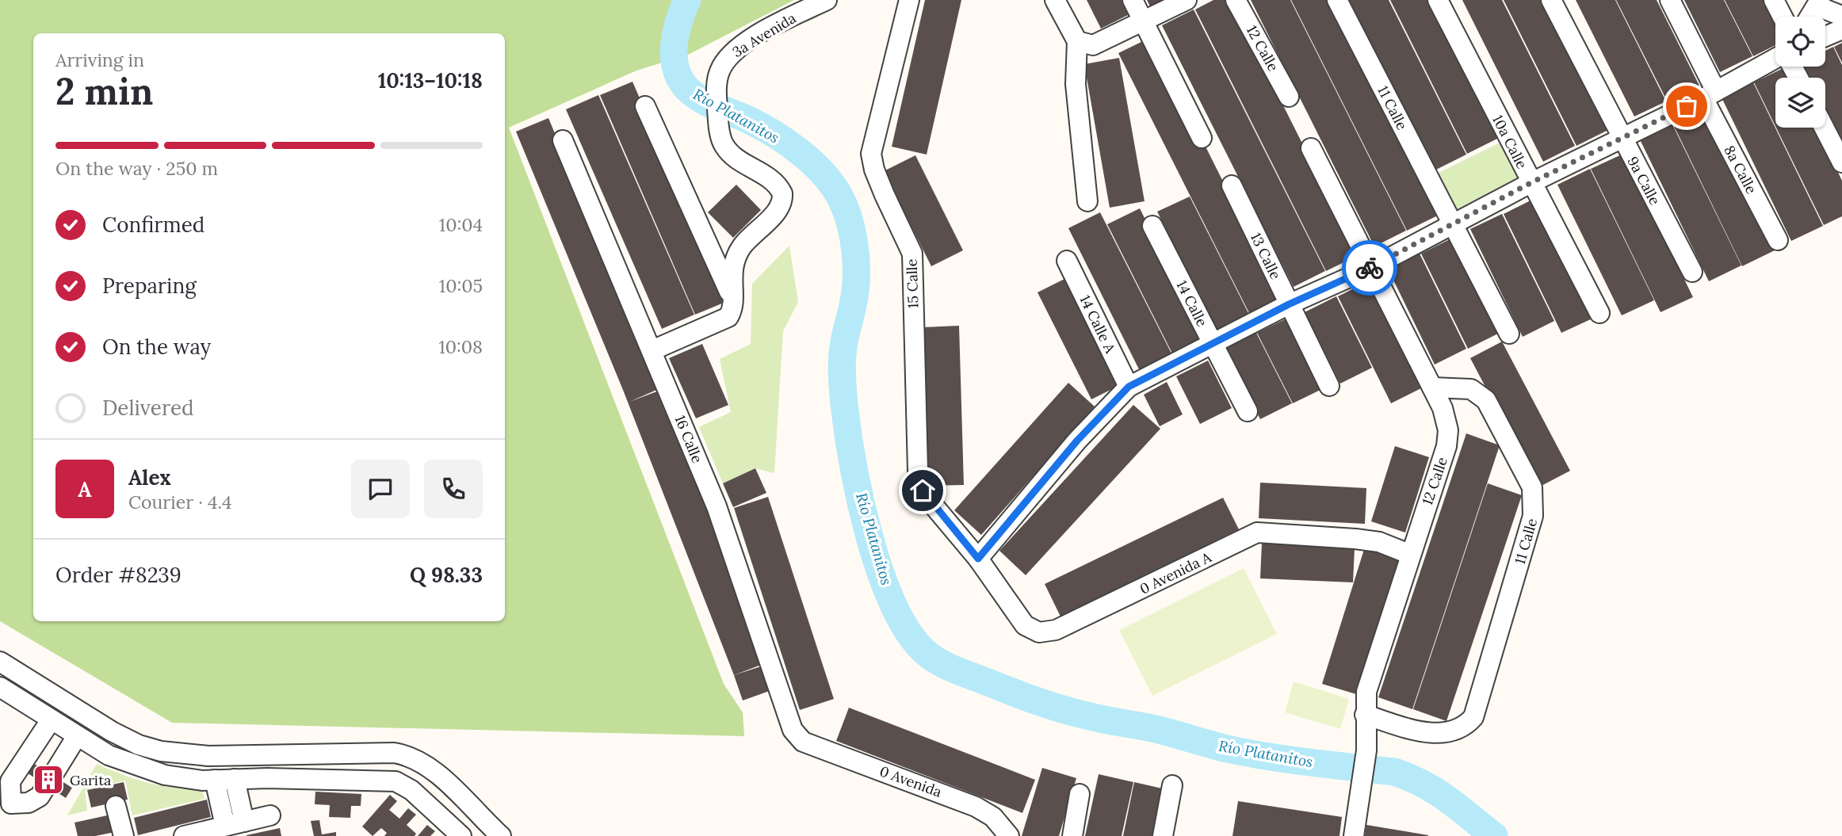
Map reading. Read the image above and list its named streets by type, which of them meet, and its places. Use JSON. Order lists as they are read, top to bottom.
{
  "streets": {
    "street": [
      "3a Avenida",
      "12 Calle",
      "11 Calle",
      "10a Calle",
      "8a Calle",
      "9a Calle",
      "13 Calle",
      "15 Calle",
      "14 Calle",
      "14 Calle A",
      "16 Calle",
      "0 Avenida A",
      "0 Avenida"
    ]
  },
  "crossings": [
    ["3a Avenida", "16 Calle"],
    ["12 Calle", "11 Calle"],
    ["12 Calle", "0 Avenida A"],
    ["15 Calle", "0 Avenida A"],
    ["16 Calle", "0 Avenida"]
  ],
  "water": ["Río Platanitos"],
  "places": {
    "building": ["Garita"]
  },
  "page": {
    "heading": ["2 min", "Arriving in", "10:13–10:18"],
    "panel": [
      "Alex",
      "Courier · 4.4",
      "Order #8239",
      "Q 98.33"
    ],
    "bar": "On the way · 250 m",
    "list": [
      ["Confirmed", "10:04"],
      ["Preparing", "10:05"],
      ["On the way", "10:08"],
      "Delivered"
    ],
    "round": "A"
  }
}
